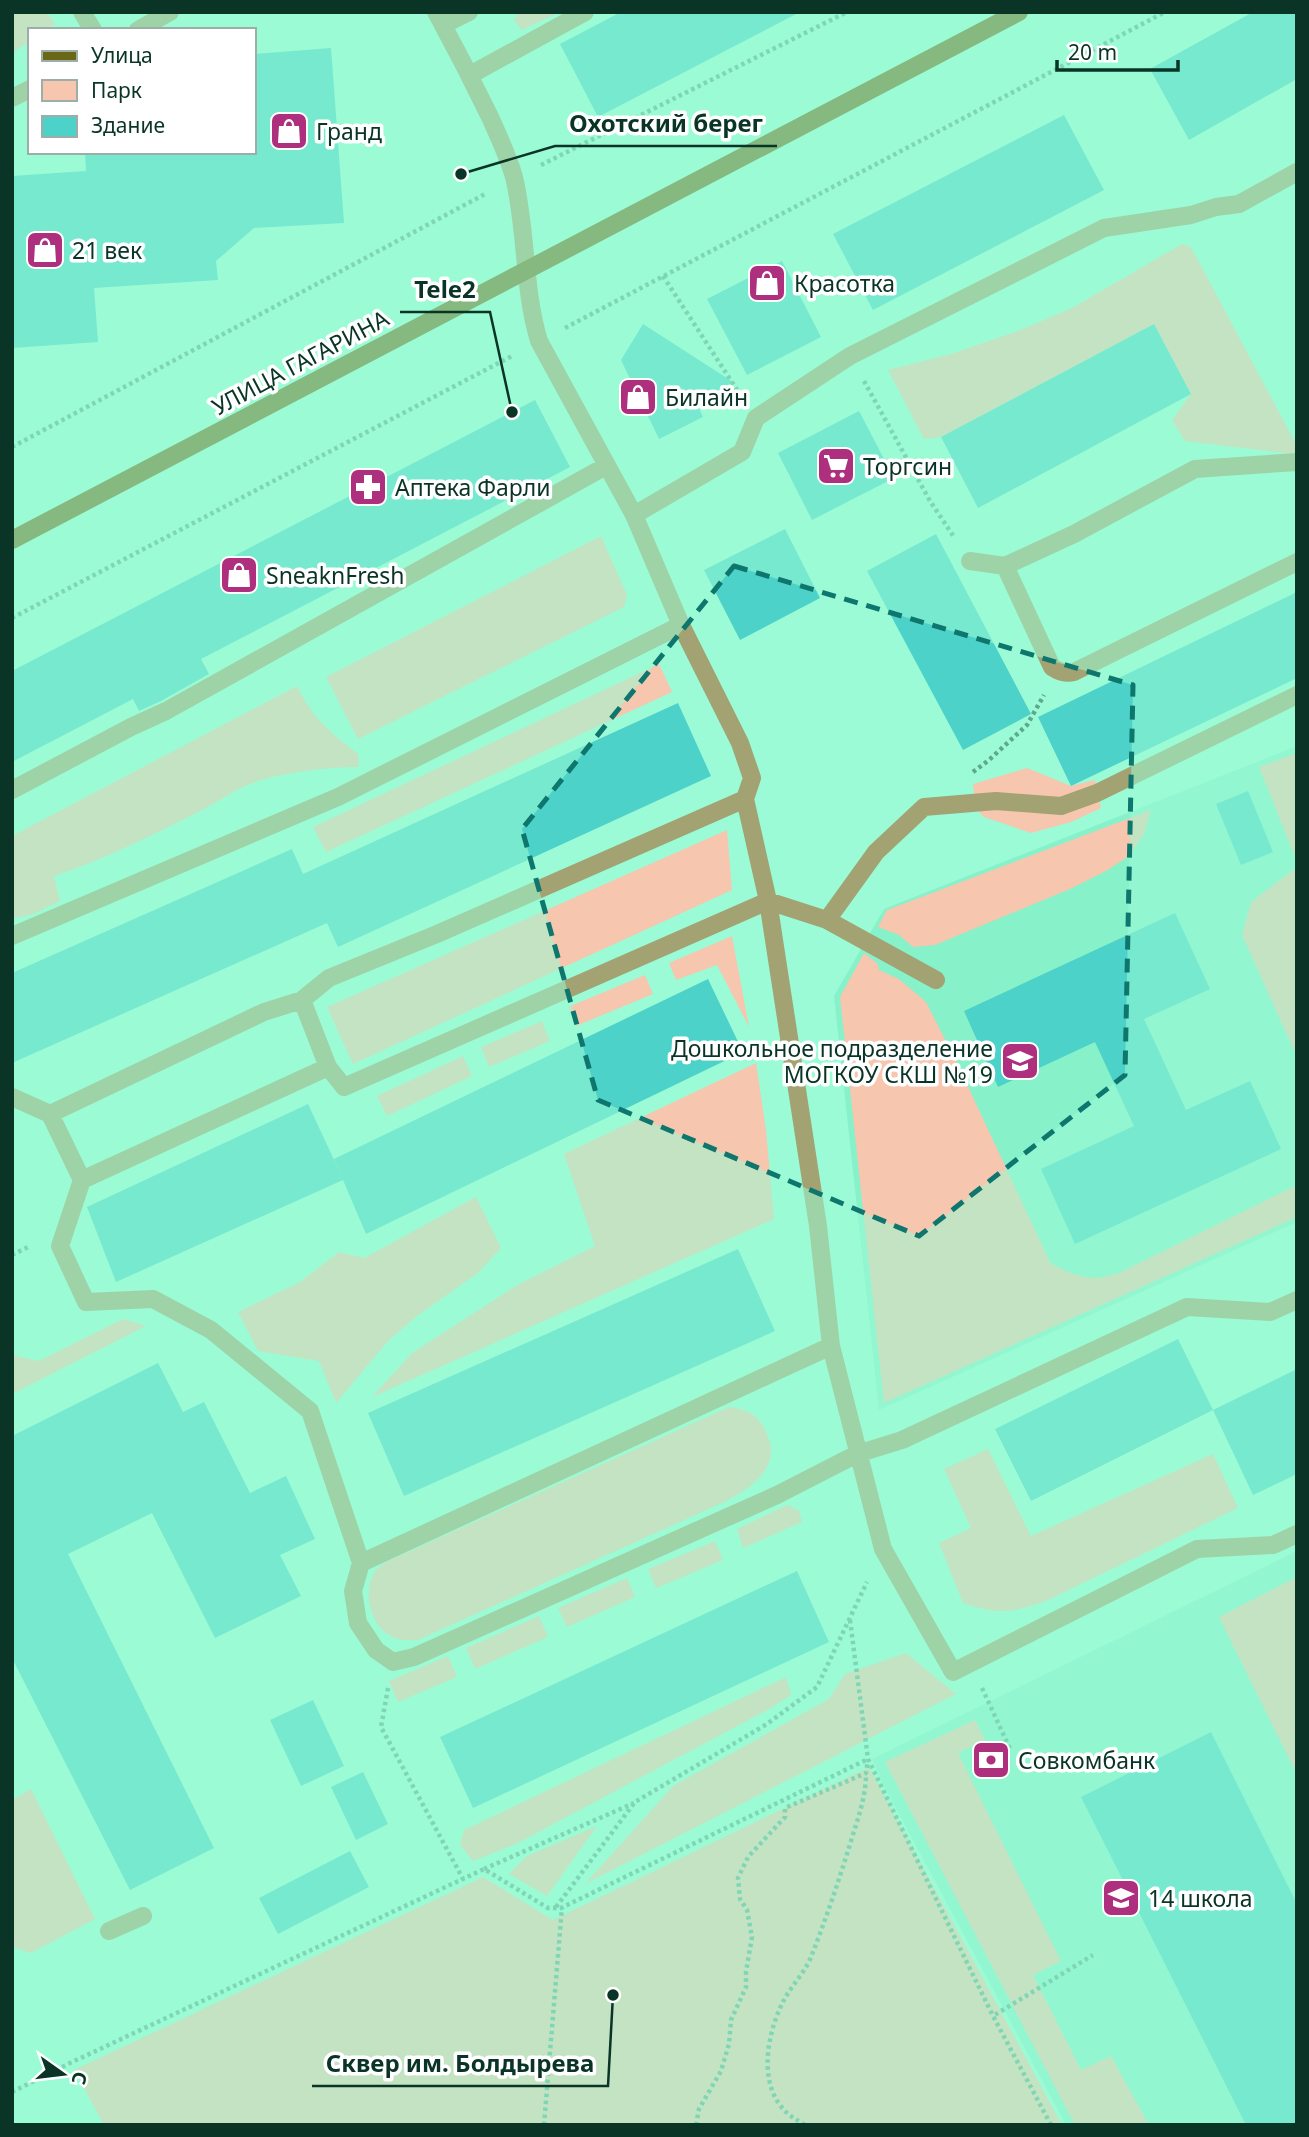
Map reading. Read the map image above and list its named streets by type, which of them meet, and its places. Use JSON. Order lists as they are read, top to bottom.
{
  "streets": {
    "main road": ["УЛИЦА ГАГАРИНА"]
  },
  "places": {
    "shop": [
      "Гранд",
      "21 век",
      "Красотка",
      "Билайн",
      "SneaknFresh"
    ],
    "other": ["Охотский берег", "Tele2", "Сквер им. Болдырева"],
    "supermarket": ["Торгсин"],
    "pharmacy": ["Аптека Фарли"],
    "school or university": ["Дошкольное подразделение МОГКОУ СКШ №19", "14 школа"],
    "bank": ["Совкомбанк"]
  },
  "legend": ["Улица", "Парк", "Здание"],
  "scale_bar": "20 m",
  "north": "right"
}
